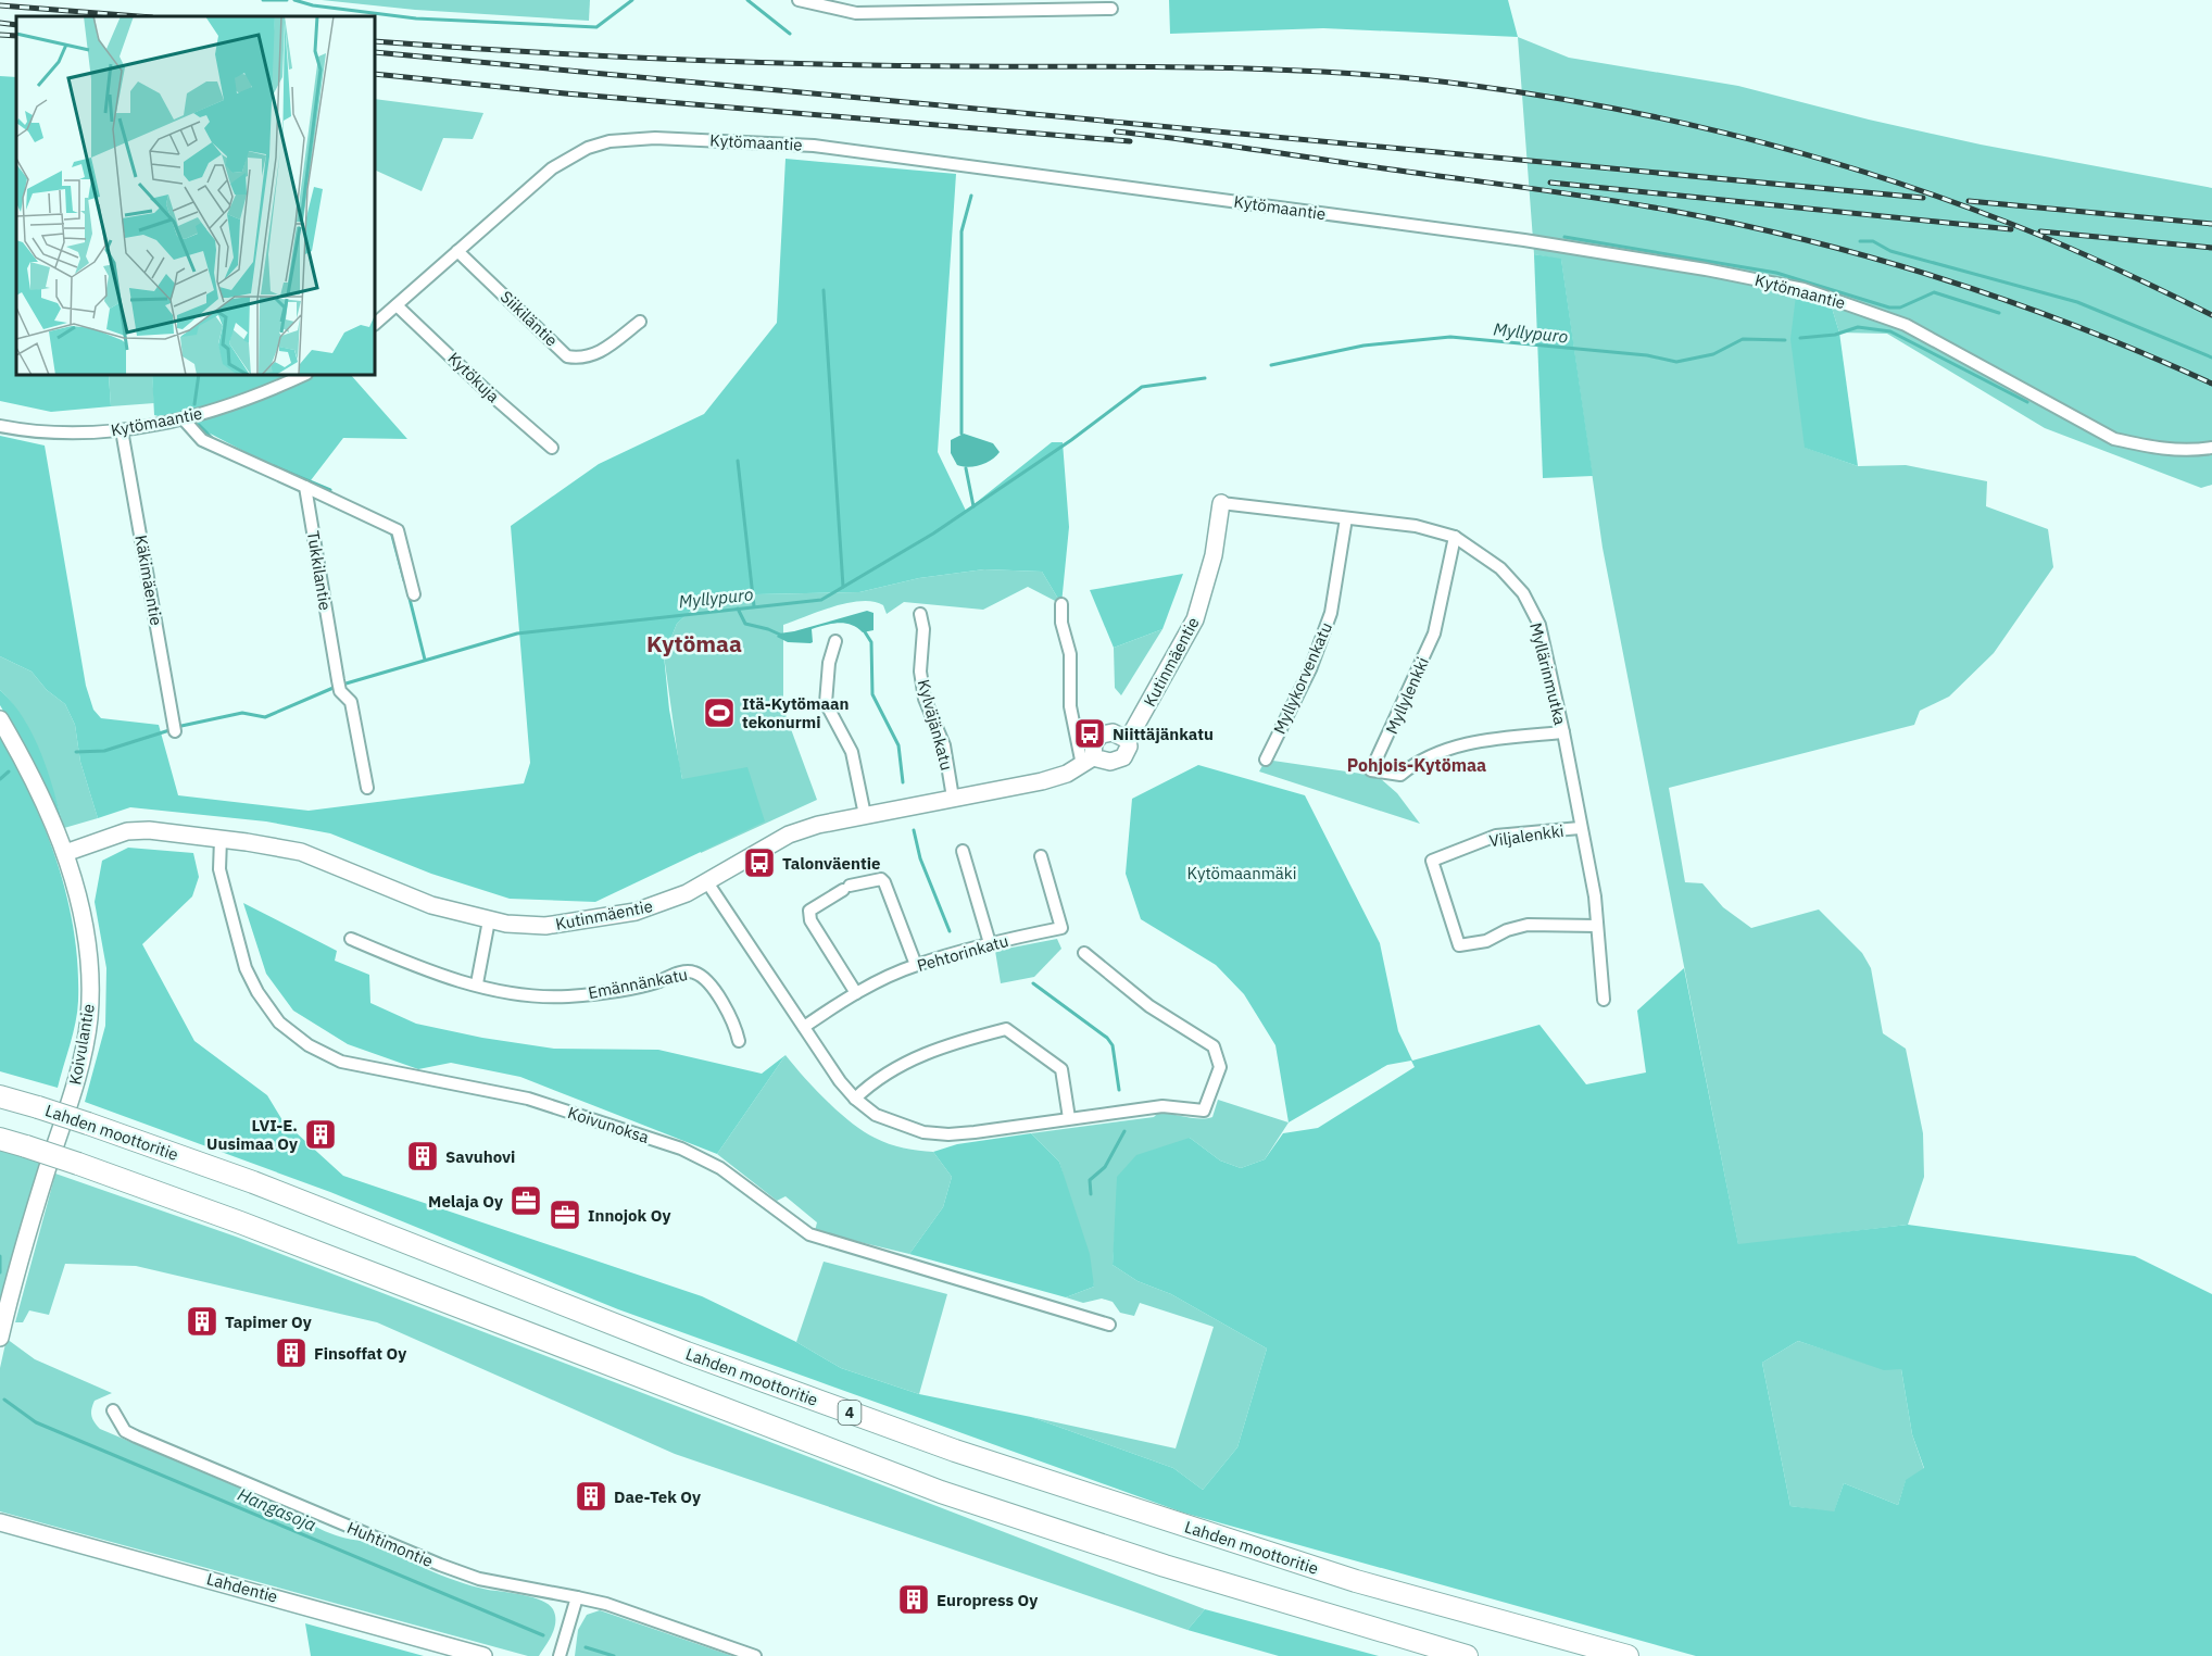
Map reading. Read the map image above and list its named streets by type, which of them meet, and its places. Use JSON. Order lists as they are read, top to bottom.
{
  "streets": {
    "highway": ["Lahden moottoritie", "4"],
    "street": [
      "Kytömaantie",
      "Siikiläntie",
      "Kytökuja",
      "Tukkilantie",
      "Käkimäentie",
      "Kutinmäentie",
      "Myllärinmutka",
      "Myllykorvenkatu",
      "Myllylenkki",
      "Kylväjänkatu",
      "Viljalenkki",
      "Pehtorinkatu",
      "Emännänkatu",
      "Koivulantie",
      "Koivunoksa",
      "Huhtimontie",
      "Lahdentie"
    ]
  },
  "crossings": [
    ["Kytömaantie", "Siikiläntie"],
    ["Kytömaantie", "Kytökuja"],
    ["Kytömaantie", "Käkimäentie"],
    ["Kutinmäentie", "Myllärinmutka"],
    ["Kutinmäentie", "Kylväjänkatu"],
    ["Kutinmäentie", "Koivulantie"],
    ["Kutinmäentie", "Koivunoksa"],
    ["Myllärinmutka", "Myllykorvenkatu"],
    ["Myllärinmutka", "Myllylenkki"],
    ["Myllärinmutka", "Viljalenkki"]
  ],
  "districts": ["Kytömaa", "Pohjois-Kytömaa"],
  "water": ["Myllypuro", "Hangasoja"],
  "parks": ["Kytömaanmäki"],
  "places": {
    "sports": ["Itä-Kytömaan tekonurmi"],
    "bus stop": ["Niittäjänkatu", "Talonväentie"],
    "building": [
      "LVI-E. Uusimaa Oy",
      "Savuhovi",
      "Tapimer Oy",
      "Finsoffat Oy",
      "Dae-Tek Oy",
      "Europress Oy"
    ],
    "office": ["Melaja Oy", "Innojok Oy"]
  }
}
